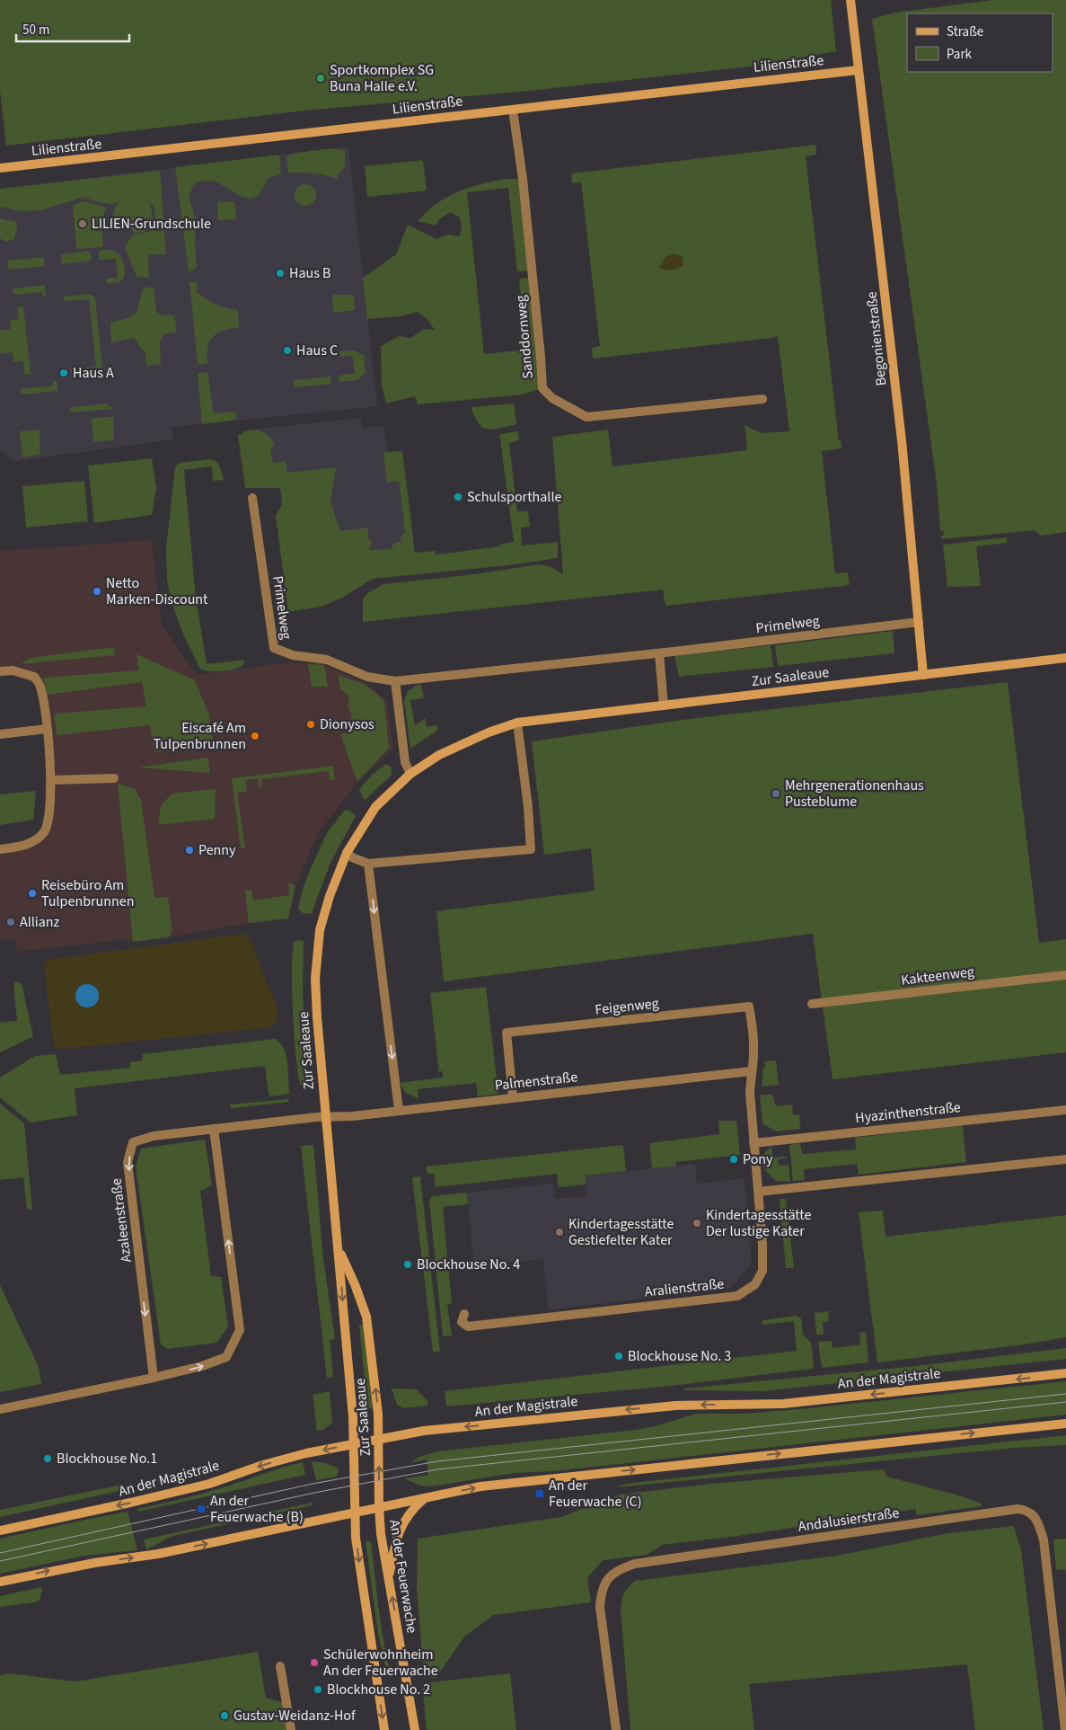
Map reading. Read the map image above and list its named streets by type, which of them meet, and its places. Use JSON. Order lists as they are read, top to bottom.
{
  "streets": {
    "street": [
      "Lilienstraße",
      "Sanddornweg",
      "Begonienstraße",
      "Primelweg",
      "Zur Saaleaue",
      "Kakteenweg",
      "Feigenweg",
      "Palmenstraße",
      "Hyazinthenstraße",
      "Azaleenstraße",
      "Aralienstraße",
      "An der Magistrale",
      "Andalusierstraße",
      "An der Feuerwache"
    ]
  },
  "crossings": [
    ["Lilienstraße", "Sanddornweg"],
    ["Lilienstraße", "Begonienstraße"],
    ["Begonienstraße", "Primelweg"],
    ["Begonienstraße", "Zur Saaleaue"],
    ["Zur Saaleaue", "Palmenstraße"],
    ["Zur Saaleaue", "Azaleenstraße"],
    ["Zur Saaleaue", "An der Magistrale"],
    ["Zur Saaleaue", "An der Feuerwache"],
    ["Feigenweg", "Palmenstraße"],
    ["Feigenweg", "Aralienstraße"],
    ["Palmenstraße", "Azaleenstraße"],
    ["Palmenstraße", "Aralienstraße"],
    ["Hyazinthenstraße", "Aralienstraße"]
  ],
  "one_way": ["Azaleenstraße"],
  "places": {
    "other": [
      "Sportkomplex SG Buna Halle e.V.",
      "LILIEN-Grundschule",
      "Haus B",
      "Haus C",
      "Haus A",
      "Schulsporthalle",
      "Netto Marken-Discount",
      "Dionysos",
      "Eiscafé Am Tulpenbrunnen",
      "Mehrgenerationenhaus Pusteblume",
      "Penny",
      "Reisebüro Am Tulpenbrunnen",
      "Allianz",
      "Pony",
      "Kindertagesstätte Der lustige Kater",
      "Kindertagesstätte Gestiefelter Kater",
      "Blockhouse No. 4",
      "Blockhouse No. 3",
      "Blockhouse No.1",
      "Schülerwohnheim An der Feuerwache",
      "Blockhouse No. 2",
      "Gustav-Weidanz-Hof"
    ],
    "transit": ["An der Feuerwache (C)", "An der Feuerwache (B)"]
  },
  "legend": ["Straße", "Park"],
  "scale_bar": "50 m"
}
